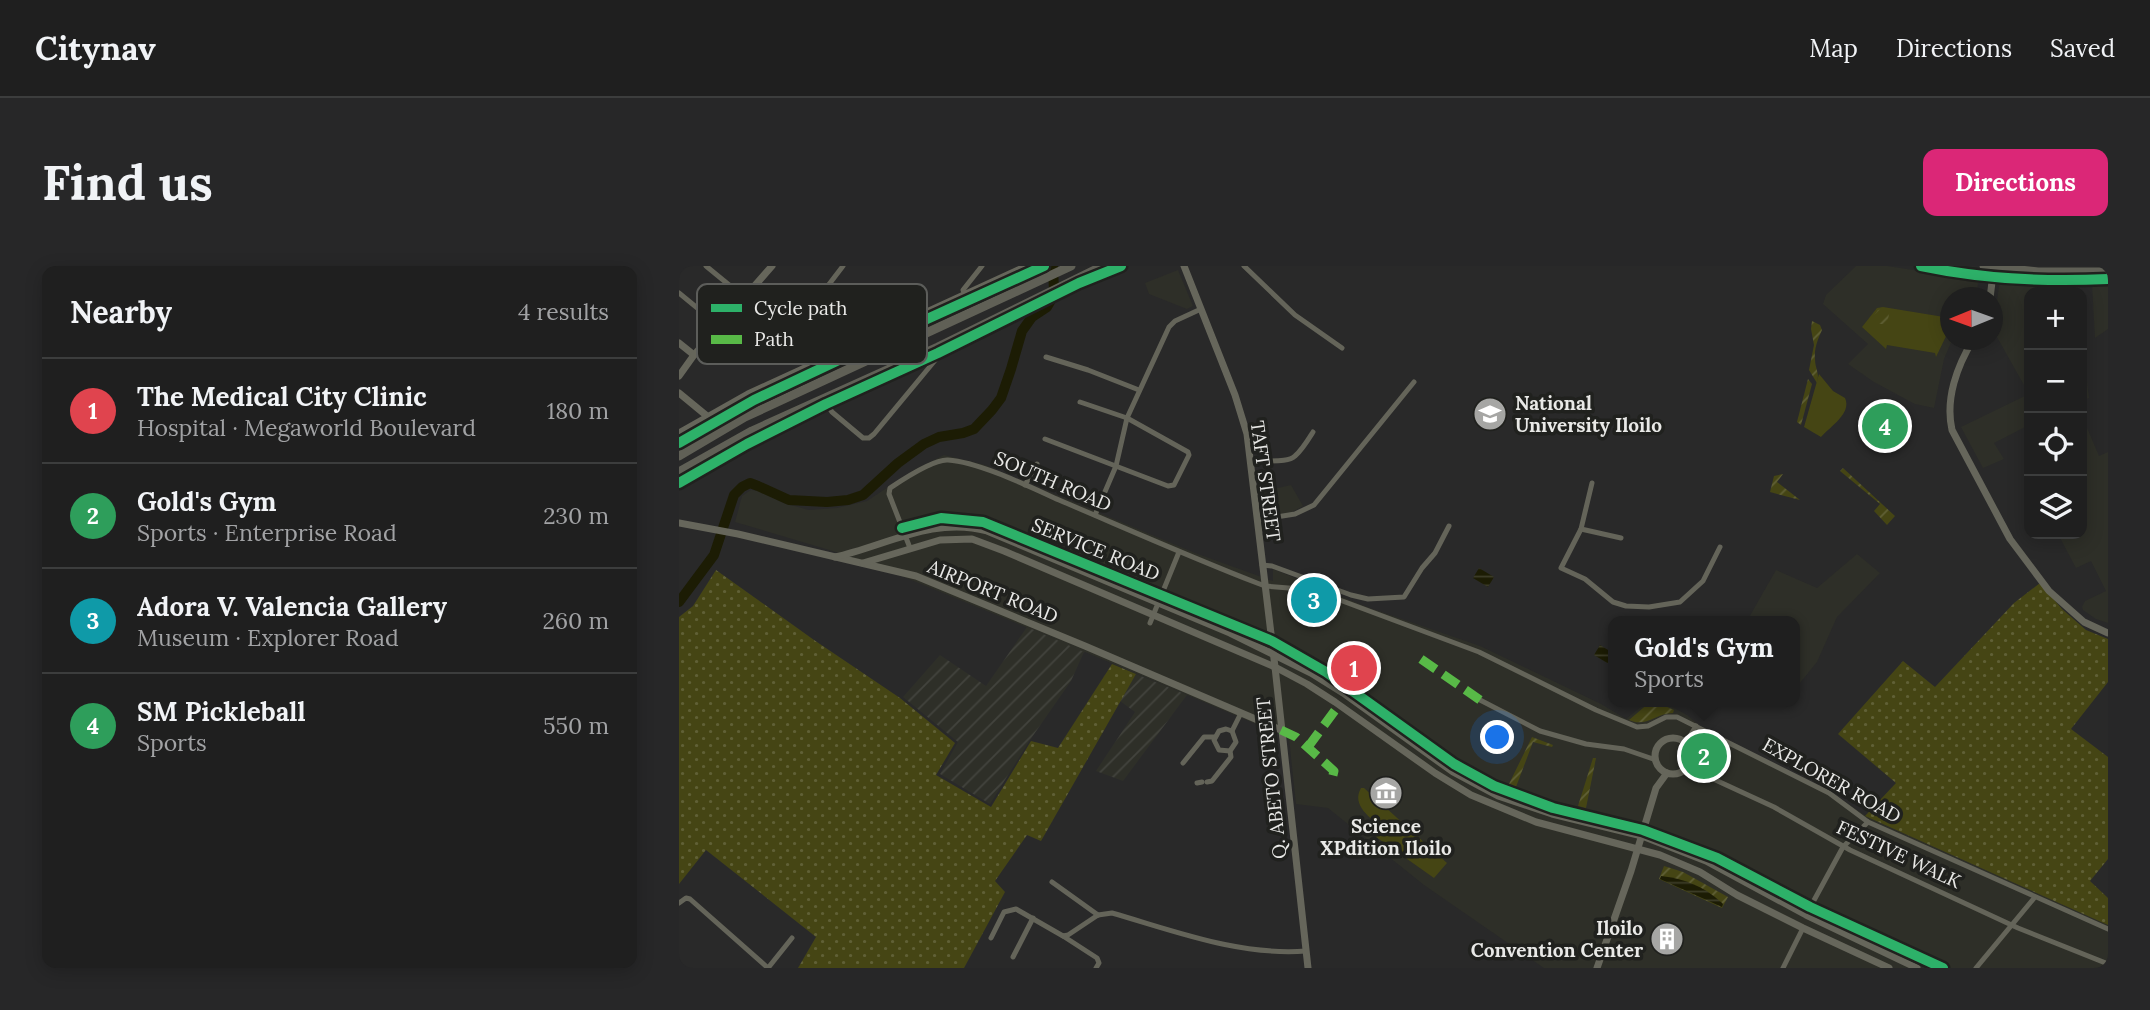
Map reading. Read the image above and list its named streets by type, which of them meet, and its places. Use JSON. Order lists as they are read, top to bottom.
{
  "streets": {
    "main road": ["TAFT STREET", "AIRPORT ROAD", "Q. ABETO STREET"],
    "street": [
      "SOUTH ROAD",
      "SERVICE ROAD",
      "EXPLORER ROAD",
      "FESTIVE WALK"
    ]
  },
  "crossings": [
    ["SOUTH ROAD", "TAFT STREET"],
    ["SOUTH ROAD", "SERVICE ROAD"],
    ["SOUTH ROAD", "Q. ABETO STREET"],
    ["SOUTH ROAD", "EXPLORER ROAD"],
    ["TAFT STREET", "Q. ABETO STREET"],
    ["TAFT STREET", "EXPLORER ROAD"],
    ["SERVICE ROAD", "Q. ABETO STREET"],
    ["AIRPORT ROAD", "Q. ABETO STREET"],
    ["Q. ABETO STREET", "EXPLORER ROAD"]
  ],
  "places": {
    "school or university": ["National University Iloilo"],
    "museum": ["Science XPdition Iloilo"],
    "building": ["Iloilo Convention Center"]
  },
  "legend": ["Cycle path", "Path"],
  "north": "left",
  "page": {
    "header": "Citynav",
    "nav": ["Map", "Directions", "Saved"],
    "buttons": "Directions",
    "title": "Find us",
    "heading": ["Nearby", "4 results"],
    "map_buttons": ["+", "−"],
    "list": [
      {
        "mark": "1",
        "name": "The Medical City Clinic",
        "note": "Hospital · Megaworld Boulevard",
        "value": "180 m"
      },
      {
        "mark": "2",
        "name": "Gold's Gym",
        "note": "Sports · Enterprise Road",
        "value": "230 m"
      },
      {
        "mark": "3",
        "name": "Adora V. Valencia Gallery",
        "note": "Museum · Explorer Road",
        "value": "260 m"
      },
      {
        "mark": "4",
        "name": "SM Pickleball",
        "note": "Sports",
        "value": "550 m"
      }
    ],
    "pins": [
      "4",
      "3",
      "1",
      "2"
    ],
    "popup": ["Gold's Gym", "Sports"]
  }
}
